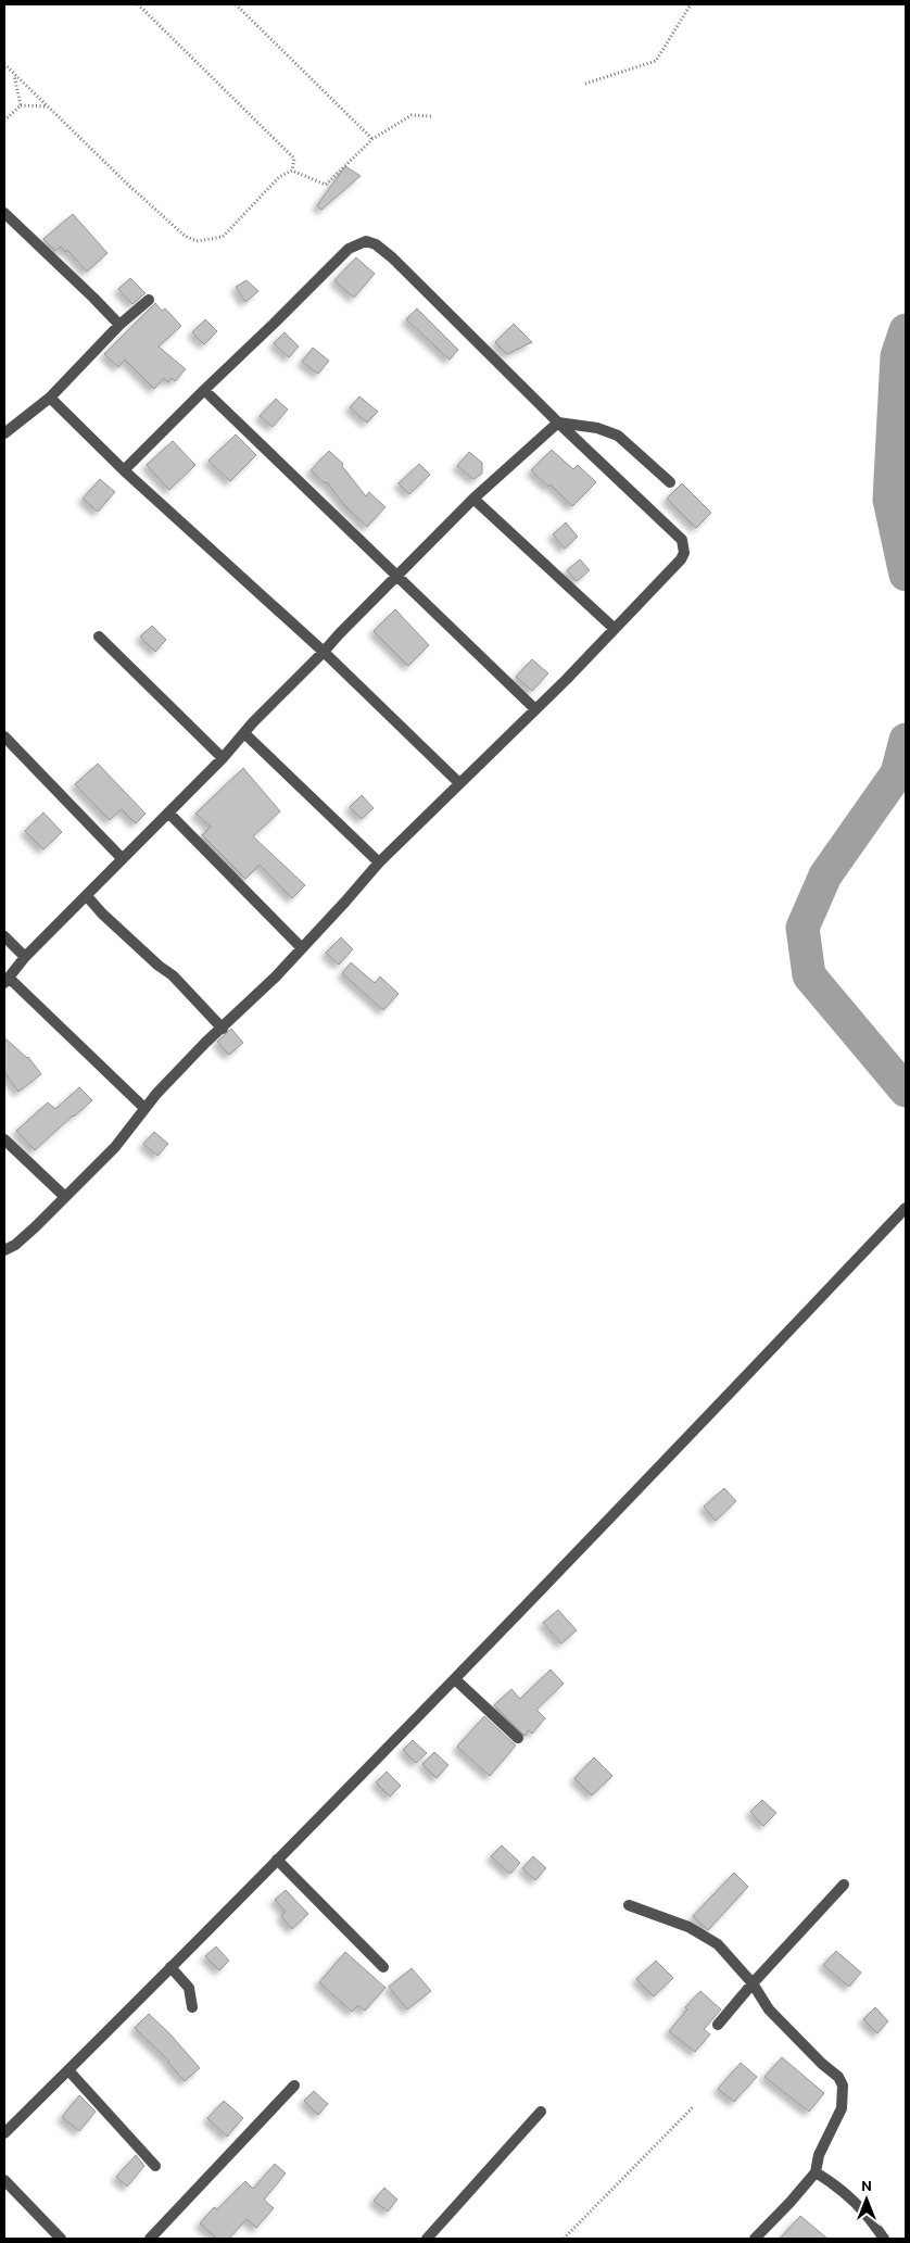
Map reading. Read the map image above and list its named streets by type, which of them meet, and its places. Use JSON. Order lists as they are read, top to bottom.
{
  "north": "top"
}
